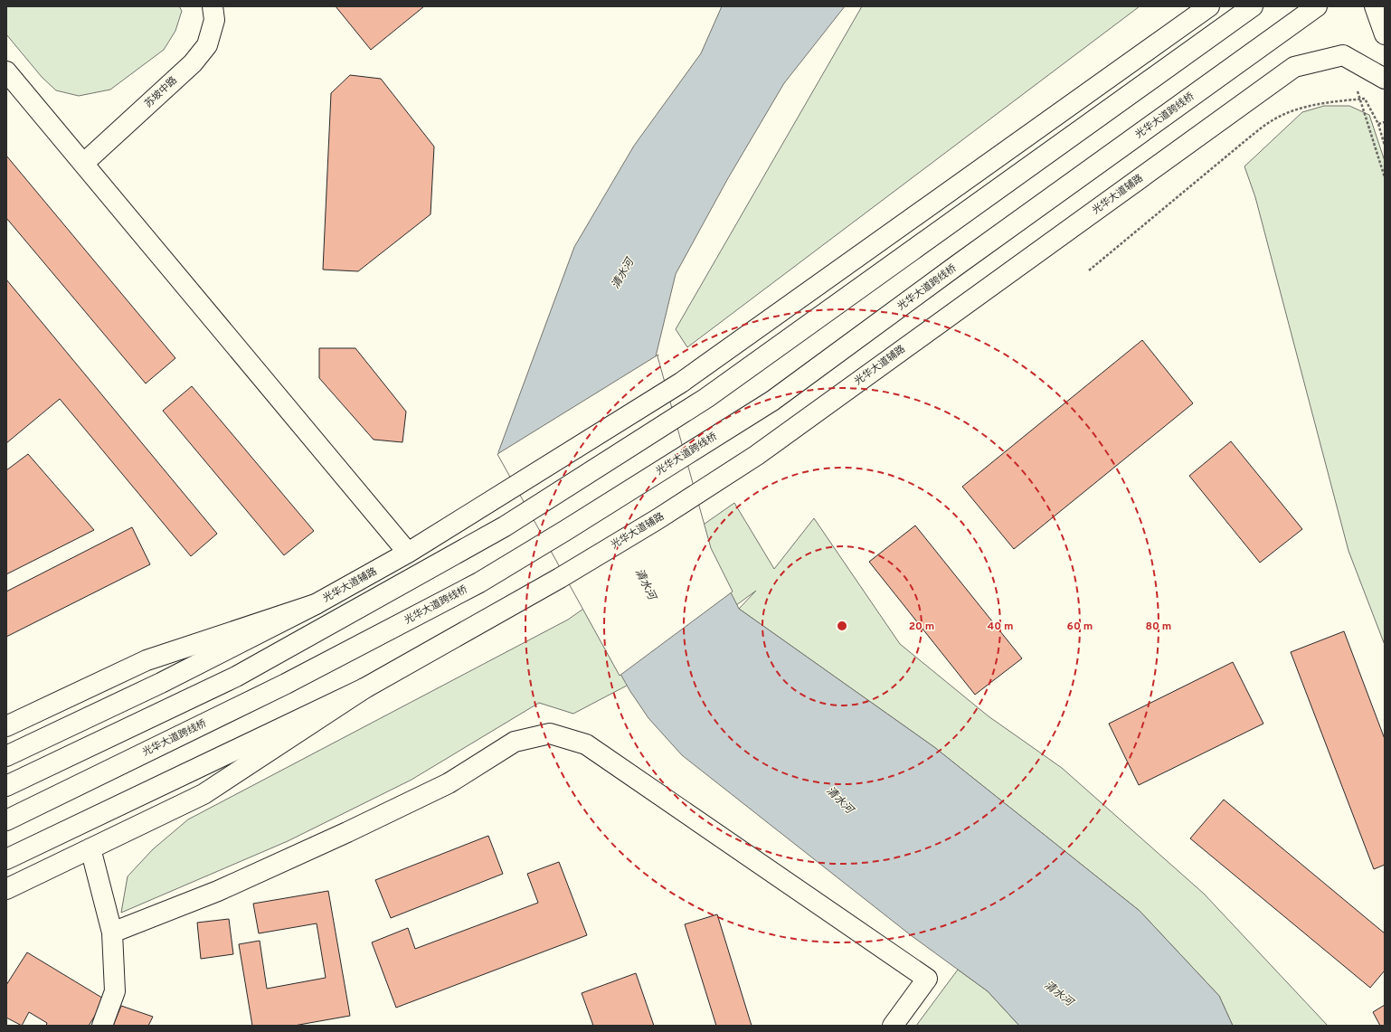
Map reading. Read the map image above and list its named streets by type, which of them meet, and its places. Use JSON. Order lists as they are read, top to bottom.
{
  "streets": {
    "street": ["苏坡中路", "光华大道跨线桥", "光华大道辅路"]
  },
  "water": ["清水河"],
  "rings": [
    "20 m",
    "40 m",
    "60 m",
    "80 m"
  ]
}
